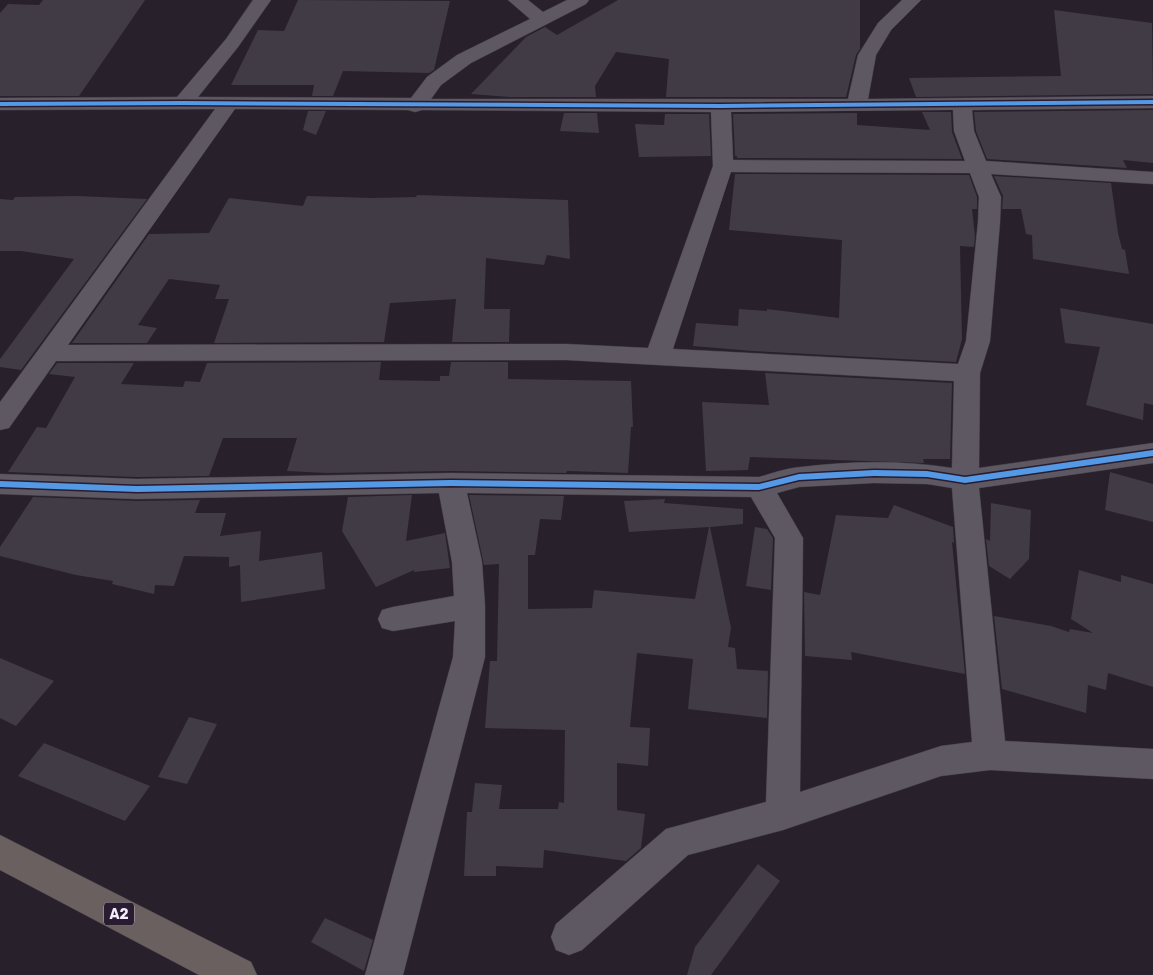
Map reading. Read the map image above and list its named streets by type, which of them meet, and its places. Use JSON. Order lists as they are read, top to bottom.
{
  "streets": {
    "highway": ["A2"]
  }
}
